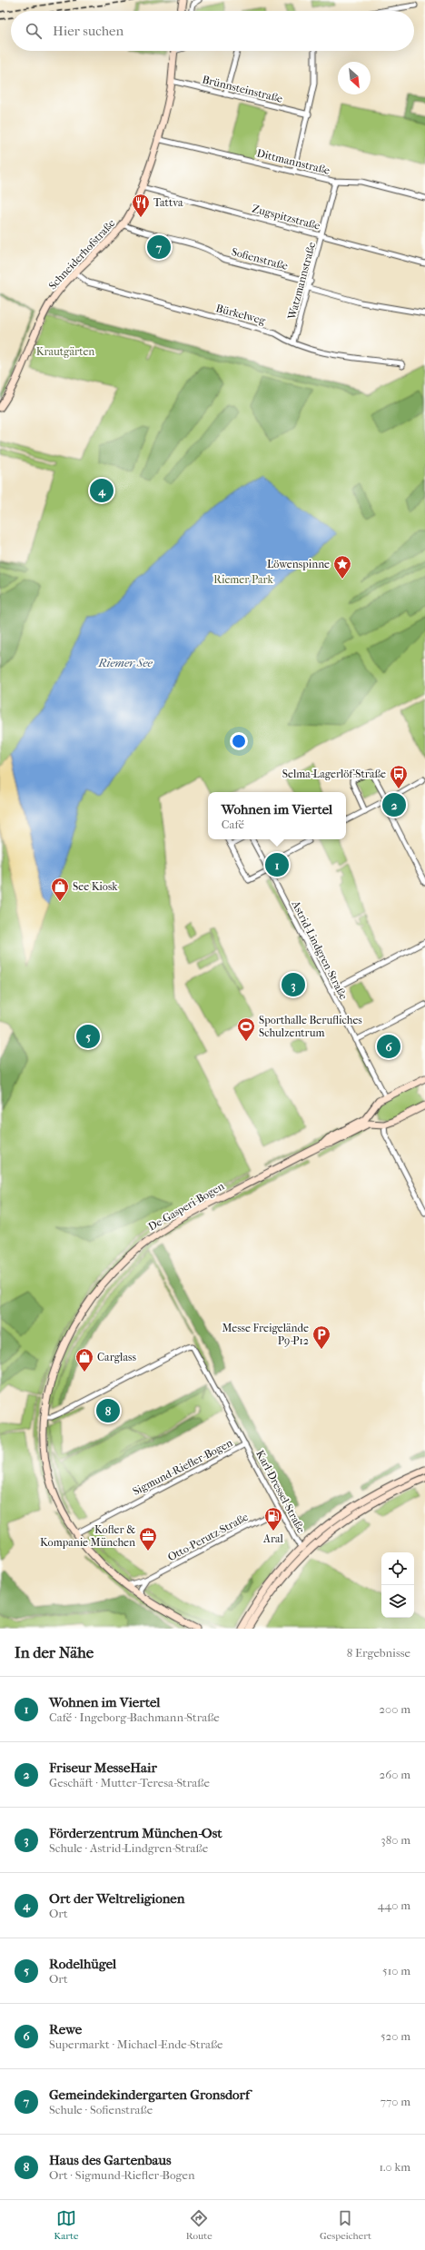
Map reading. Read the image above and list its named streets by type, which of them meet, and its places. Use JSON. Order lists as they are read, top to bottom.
{
  "streets": {
    "main road": ["Schneiderhofstraße", "De-Gasperi-Bogen"],
    "street": [
      "Brünnsteinstraße",
      "Dittmannstraße",
      "Zugspitzstraße",
      "Sofienstraße",
      "Watzmannstraße",
      "Bürkelweg",
      "Astrid-Lindgren-Straße",
      "Sigmund-Riefler-Bogen",
      "Karl-Dressel-Straße",
      "Otto-Perutz-Straße"
    ]
  },
  "crossings": [
    ["Brünnsteinstraße", "Schneiderhofstraße"],
    ["Dittmannstraße", "Schneiderhofstraße"],
    ["Dittmannstraße", "Watzmannstraße"],
    ["Zugspitzstraße", "Schneiderhofstraße"],
    ["Zugspitzstraße", "Watzmannstraße"],
    ["Schneiderhofstraße", "Sofienstraße"],
    ["Schneiderhofstraße", "Bürkelweg"],
    ["Sofienstraße", "Watzmannstraße"],
    ["Watzmannstraße", "Bürkelweg"],
    ["Astrid-Lindgren-Straße", "De-Gasperi-Bogen"],
    ["De-Gasperi-Bogen", "Sigmund-Riefler-Bogen"],
    ["De-Gasperi-Bogen", "Otto-Perutz-Straße"],
    ["Sigmund-Riefler-Bogen", "Karl-Dressel-Straße"],
    ["Karl-Dressel-Straße", "Otto-Perutz-Straße"]
  ],
  "water": ["Riemer See"],
  "parks": ["Krautgärten", "Riemer Park"],
  "places": {
    "restaurant": ["Tattva"],
    "place": ["Löwenspinne"],
    "bus stop": ["Selma-Lagerlöf-Straße"],
    "shop": ["See Kiosk", "Carglass"],
    "sports": ["Sporthalle Berufliches Schulzentrum"],
    "parking": ["Messe Freigelände P9-P12"],
    "fuel station": ["Aral"],
    "office": ["Kofler & Kompanie München"]
  },
  "north": "bottom right",
  "page": {
    "search": "Hier suchen",
    "pins": [
      "7",
      "4",
      "2",
      "1",
      "3",
      "5",
      "6",
      "8"
    ],
    "popup": ["Wohnen im Viertel", "Café"],
    "heading": ["In der Nähe", "8 Ergebnisse"],
    "list": [
      {
        "mark": "1",
        "name": "Wohnen im Viertel",
        "note": "Café · Ingeborg-Bachmann-Straße",
        "value": "200 m"
      },
      {
        "mark": "2",
        "name": "Friseur MesseHair",
        "note": "Geschäft · Mutter-Teresa-Straße",
        "value": "260 m"
      },
      {
        "mark": "3",
        "name": "Förderzentrum München-Ost",
        "note": "Schule · Astrid-Lindgren-Straße",
        "value": "380 m"
      },
      {
        "mark": "4",
        "name": "Ort der Weltreligionen",
        "note": "Ort",
        "value": "440 m"
      },
      {
        "mark": "5",
        "name": "Rodelhügel",
        "note": "Ort",
        "value": "510 m"
      },
      {
        "mark": "6",
        "name": "Rewe",
        "note": "Supermarkt · Michael-Ende-Straße",
        "value": "520 m"
      },
      {
        "mark": "7",
        "name": "Gemeindekindergarten Gronsdorf",
        "note": "Schule · Sofienstraße",
        "value": "770 m"
      },
      {
        "mark": "8",
        "name": "Haus des Gartenbaus",
        "note": "Ort · Sigmund-Riefler-Bogen",
        "value": "1.0 km"
      }
    ],
    "nav": ["Karte", "Route", "Gespeichert"]
  }
}
